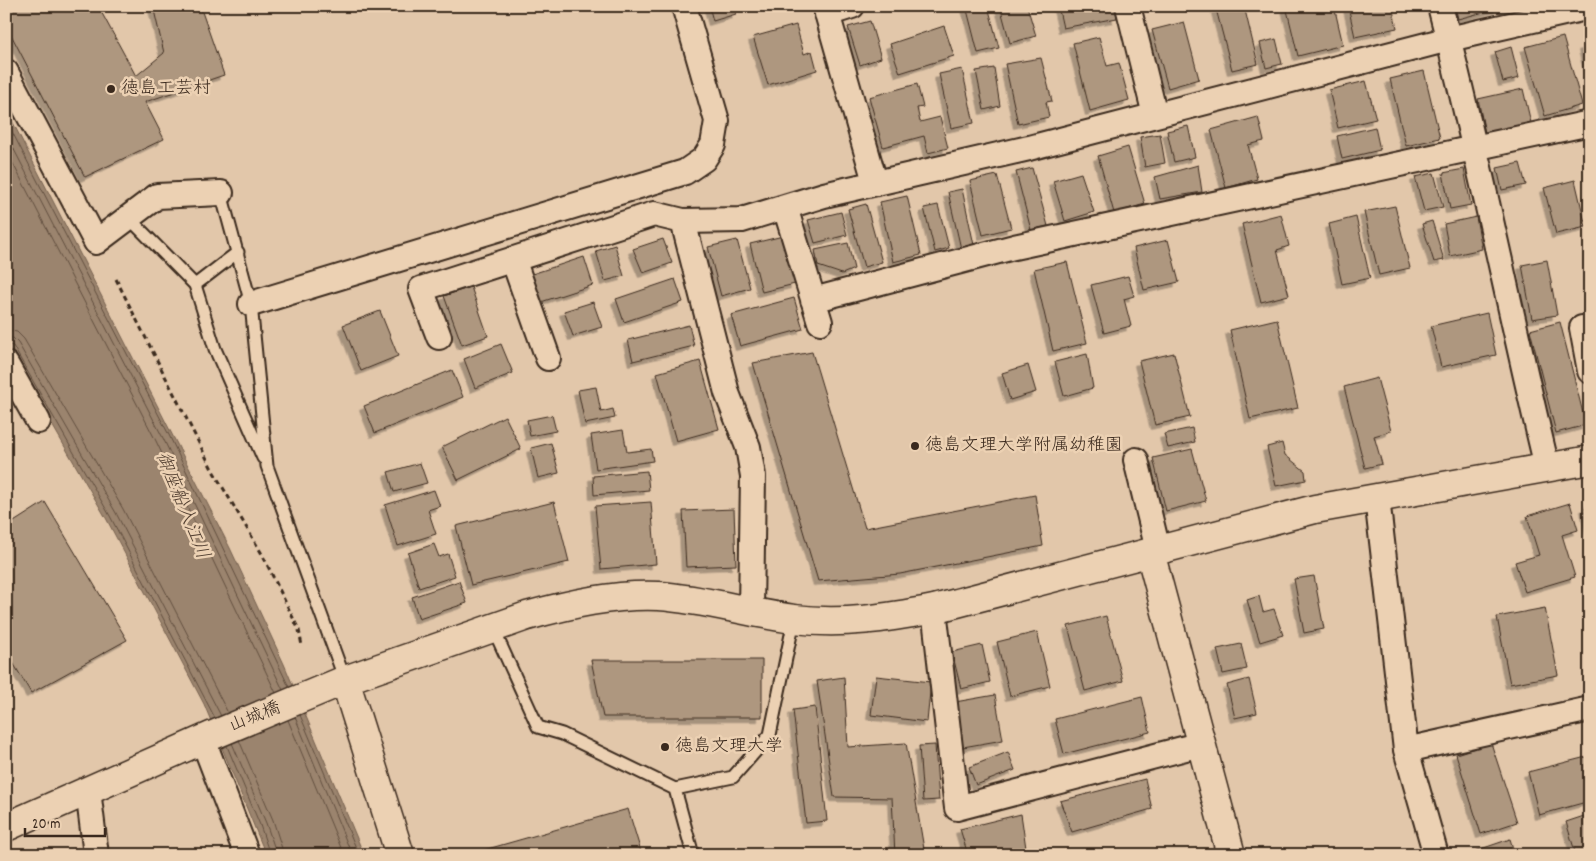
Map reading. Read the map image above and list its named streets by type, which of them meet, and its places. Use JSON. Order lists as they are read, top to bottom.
{
  "streets": {
    "street": ["山城橋"]
  },
  "water": ["御座船入江川"],
  "places": ["徳島工芸村", "徳島文理大学附属幼稚園", "徳島文理大学"],
  "scale_bar": "20 m"
}
